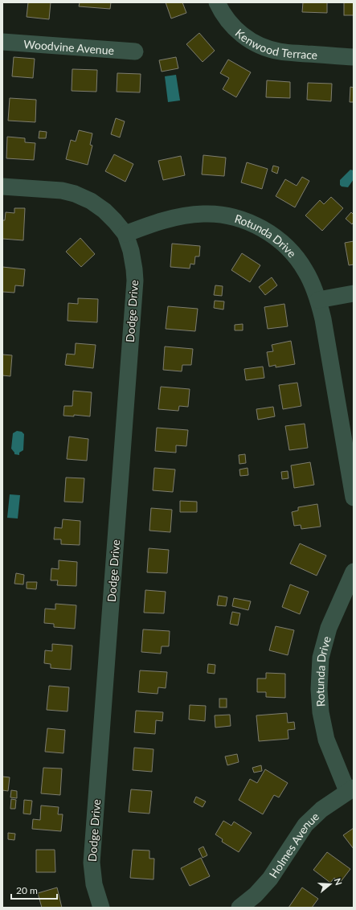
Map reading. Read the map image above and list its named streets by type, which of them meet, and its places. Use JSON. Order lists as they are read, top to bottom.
{
  "streets": {
    "street": [
      "Kenwood Terrace",
      "Woodvine Avenue",
      "Rotunda Drive",
      "Dodge Drive",
      "Holmes Avenue"
    ]
  },
  "crossings": [
    ["Rotunda Drive", "Dodge Drive"],
    ["Rotunda Drive", "Holmes Avenue"]
  ],
  "scale_bar": "20 m",
  "north": "right"
}
